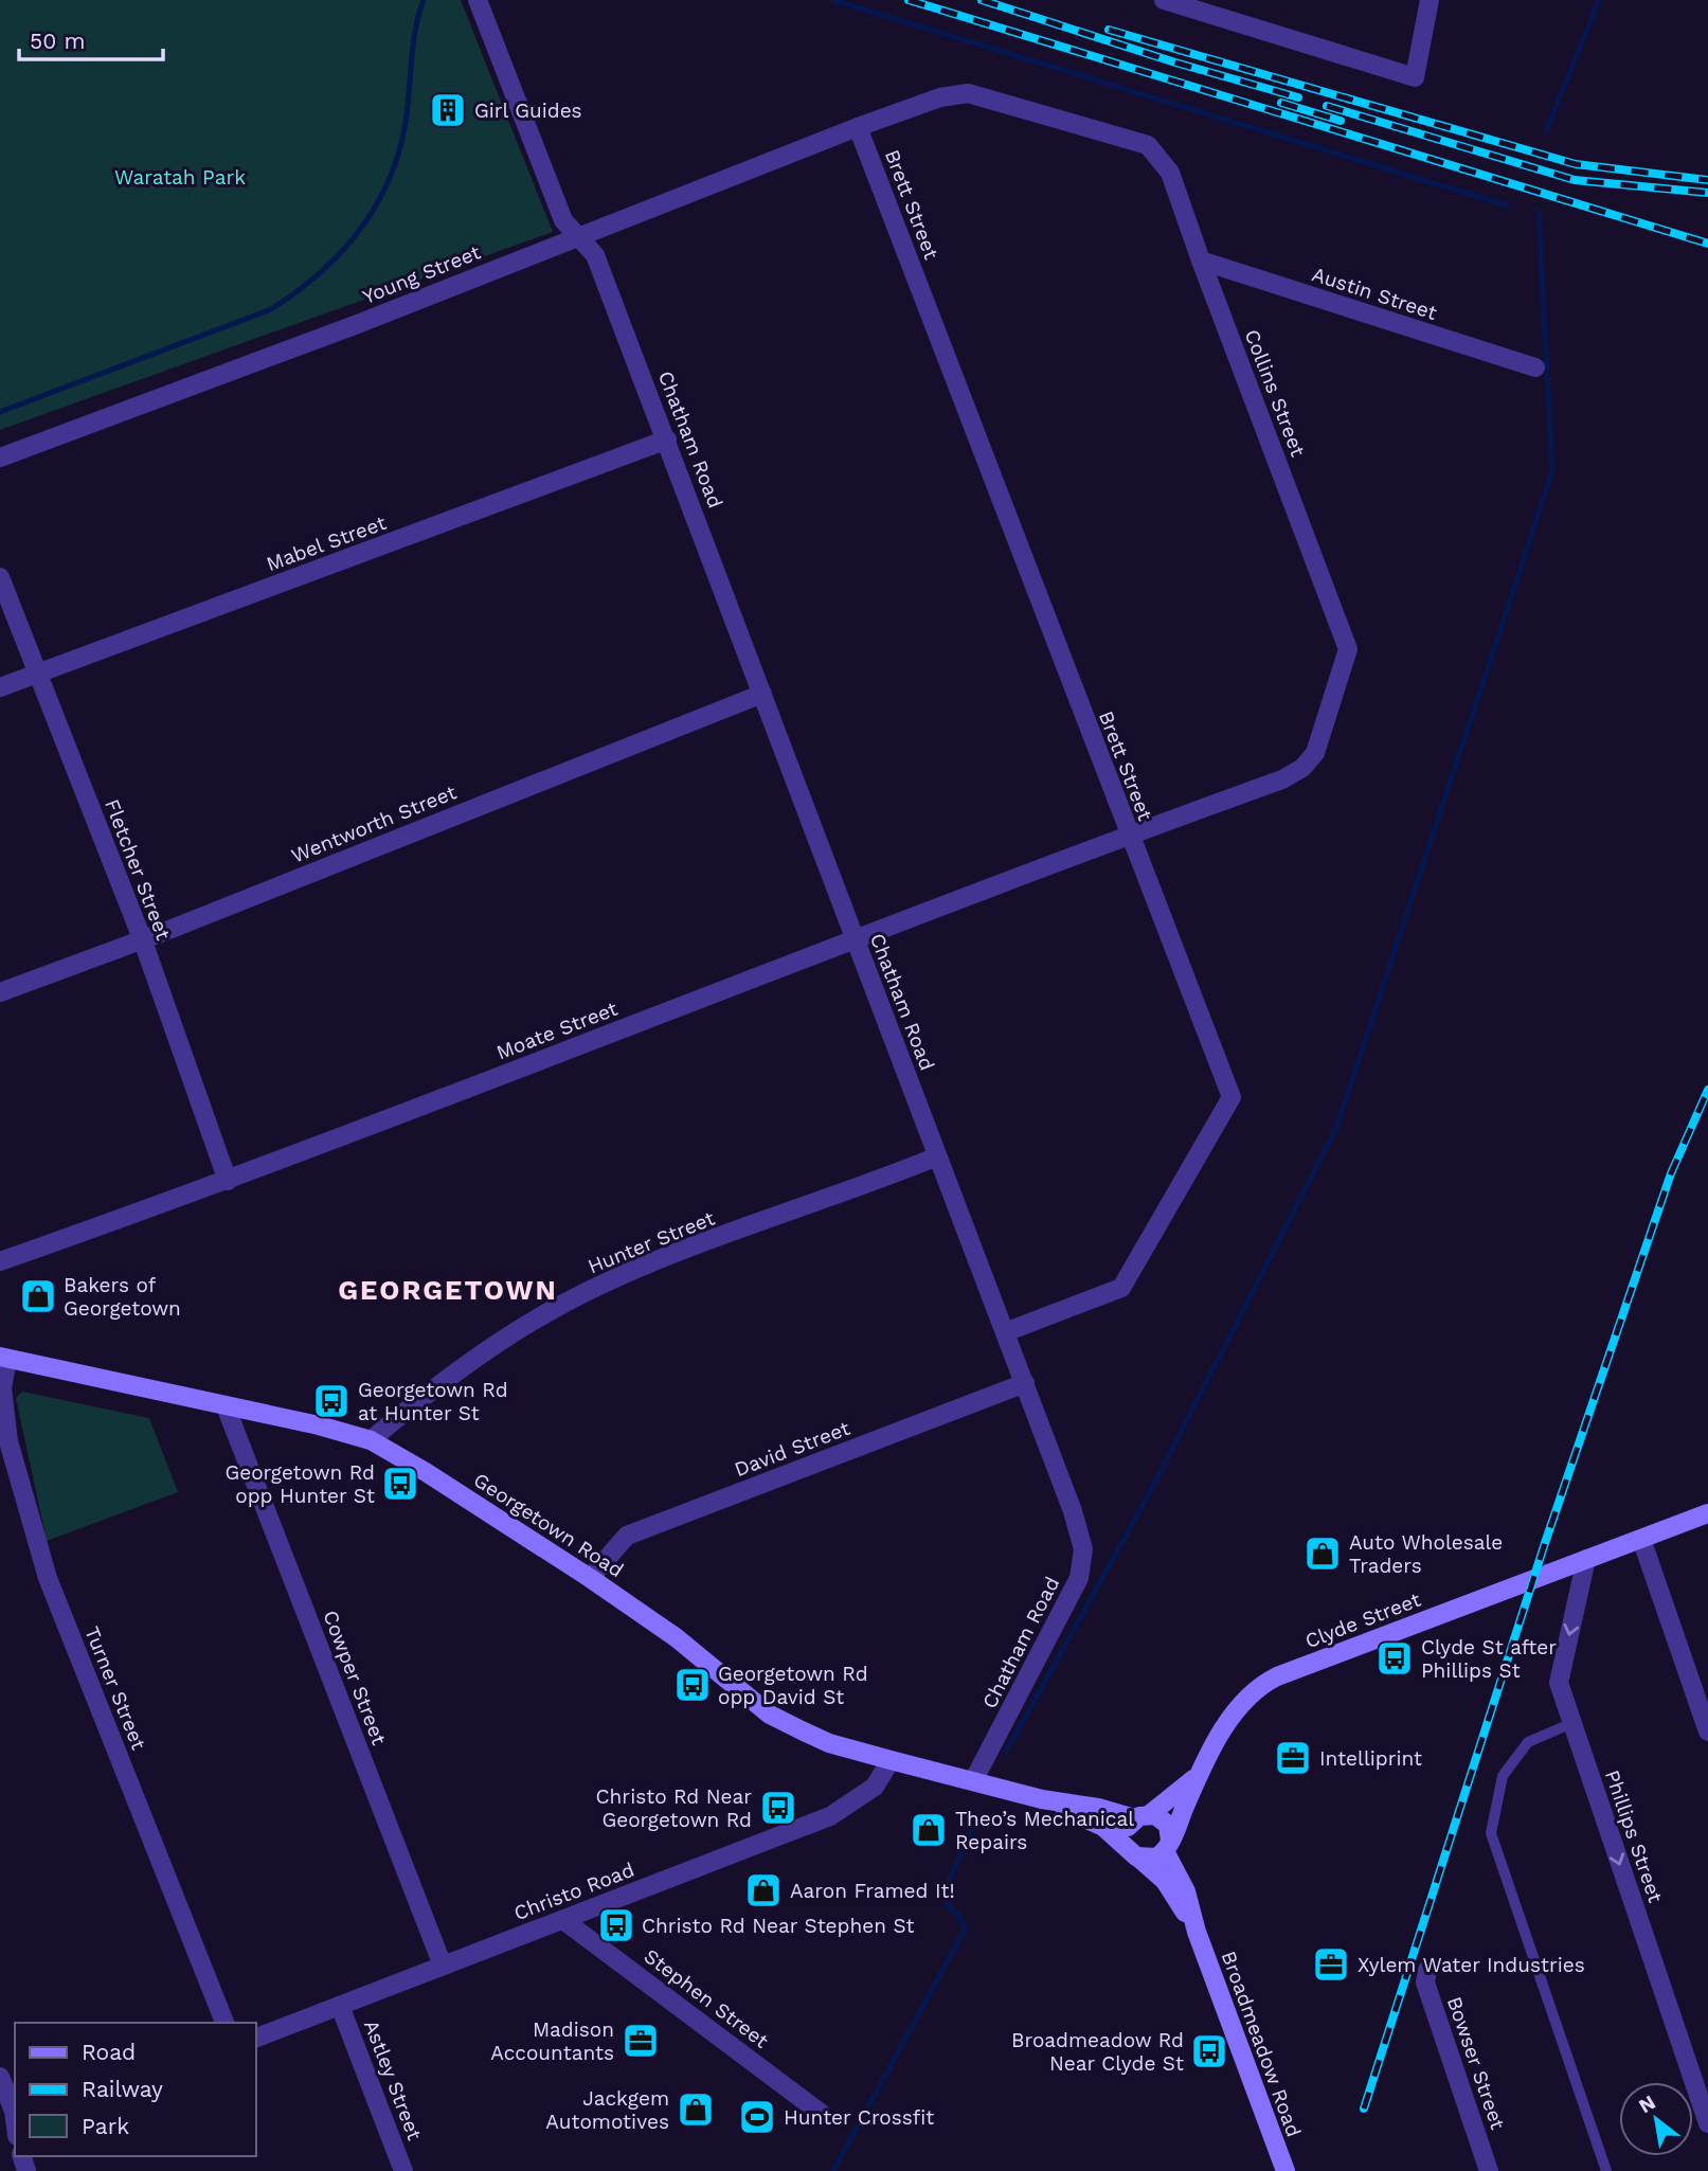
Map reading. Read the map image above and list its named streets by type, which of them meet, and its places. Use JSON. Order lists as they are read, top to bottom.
{
  "streets": {
    "street": [
      "Brett Street",
      "Young Street",
      "Austin Street",
      "Collins Street",
      "Chatham Road",
      "Mabel Street",
      "Wentworth Street",
      "Fletcher Street",
      "Moate Street",
      "Hunter Street",
      "David Street",
      "Georgetown Road",
      "Clyde Street",
      "Cowper Street",
      "Turner Street",
      "Phillips Street",
      "Christo Road",
      "Stephen Street",
      "Broadmeadow Road",
      "Bowser Street",
      "Astley Street"
    ]
  },
  "crossings": [
    ["Brett Street", "Young Street"],
    ["Brett Street", "Collins Street"],
    ["Brett Street", "Chatham Road"],
    ["Brett Street", "Moate Street"],
    ["Young Street", "Collins Street"],
    ["Young Street", "Chatham Road"],
    ["Austin Street", "Collins Street"],
    ["Collins Street", "Moate Street"],
    ["Chatham Road", "Mabel Street"],
    ["Chatham Road", "Wentworth Street"],
    ["Chatham Road", "Moate Street"],
    ["Chatham Road", "Hunter Street"],
    ["Chatham Road", "David Street"],
    ["Chatham Road", "Georgetown Road"],
    ["Mabel Street", "Fletcher Street"],
    ["Wentworth Street", "Fletcher Street"],
    ["Fletcher Street", "Moate Street"],
    ["Hunter Street", "Georgetown Road"],
    ["David Street", "Georgetown Road"],
    ["Georgetown Road", "Clyde Street"],
    ["Georgetown Road", "Cowper Street"],
    ["Georgetown Road", "Turner Street"],
    ["Georgetown Road", "Christo Road"],
    ["Georgetown Road", "Broadmeadow Road"],
    ["Clyde Street", "Phillips Street"],
    ["Clyde Street", "Broadmeadow Road"],
    ["Cowper Street", "Christo Road"],
    ["Christo Road", "Stephen Street"],
    ["Christo Road", "Astley Street"]
  ],
  "one_way": ["Phillips Street"],
  "districts": ["GEORGETOWN"],
  "parks": ["Waratah Park"],
  "places": {
    "building": ["Girl Guides"],
    "shop": [
      "Bakers of Georgetown",
      "Auto Wholesale Traders",
      "Theo’s Mechanical Repairs",
      "Aaron Framed It!",
      "Jackgem Automotives"
    ],
    "bus stop": [
      "Georgetown Rd at Hunter St",
      "Georgetown Rd opp Hunter St",
      "Clyde St after Phillips St",
      "Georgetown Rd opp David St",
      "Christo Rd Near Georgetown Rd",
      "Christo Rd Near Stephen St",
      "Broadmeadow Rd Near Clyde St"
    ],
    "office": ["Intelliprint", "Xylem Water Industries", "Madison Accountants"],
    "sports": ["Hunter Crossfit"]
  },
  "legend": ["Road", "Railway", "Park"],
  "scale_bar": "50 m",
  "north": "top left"
}
